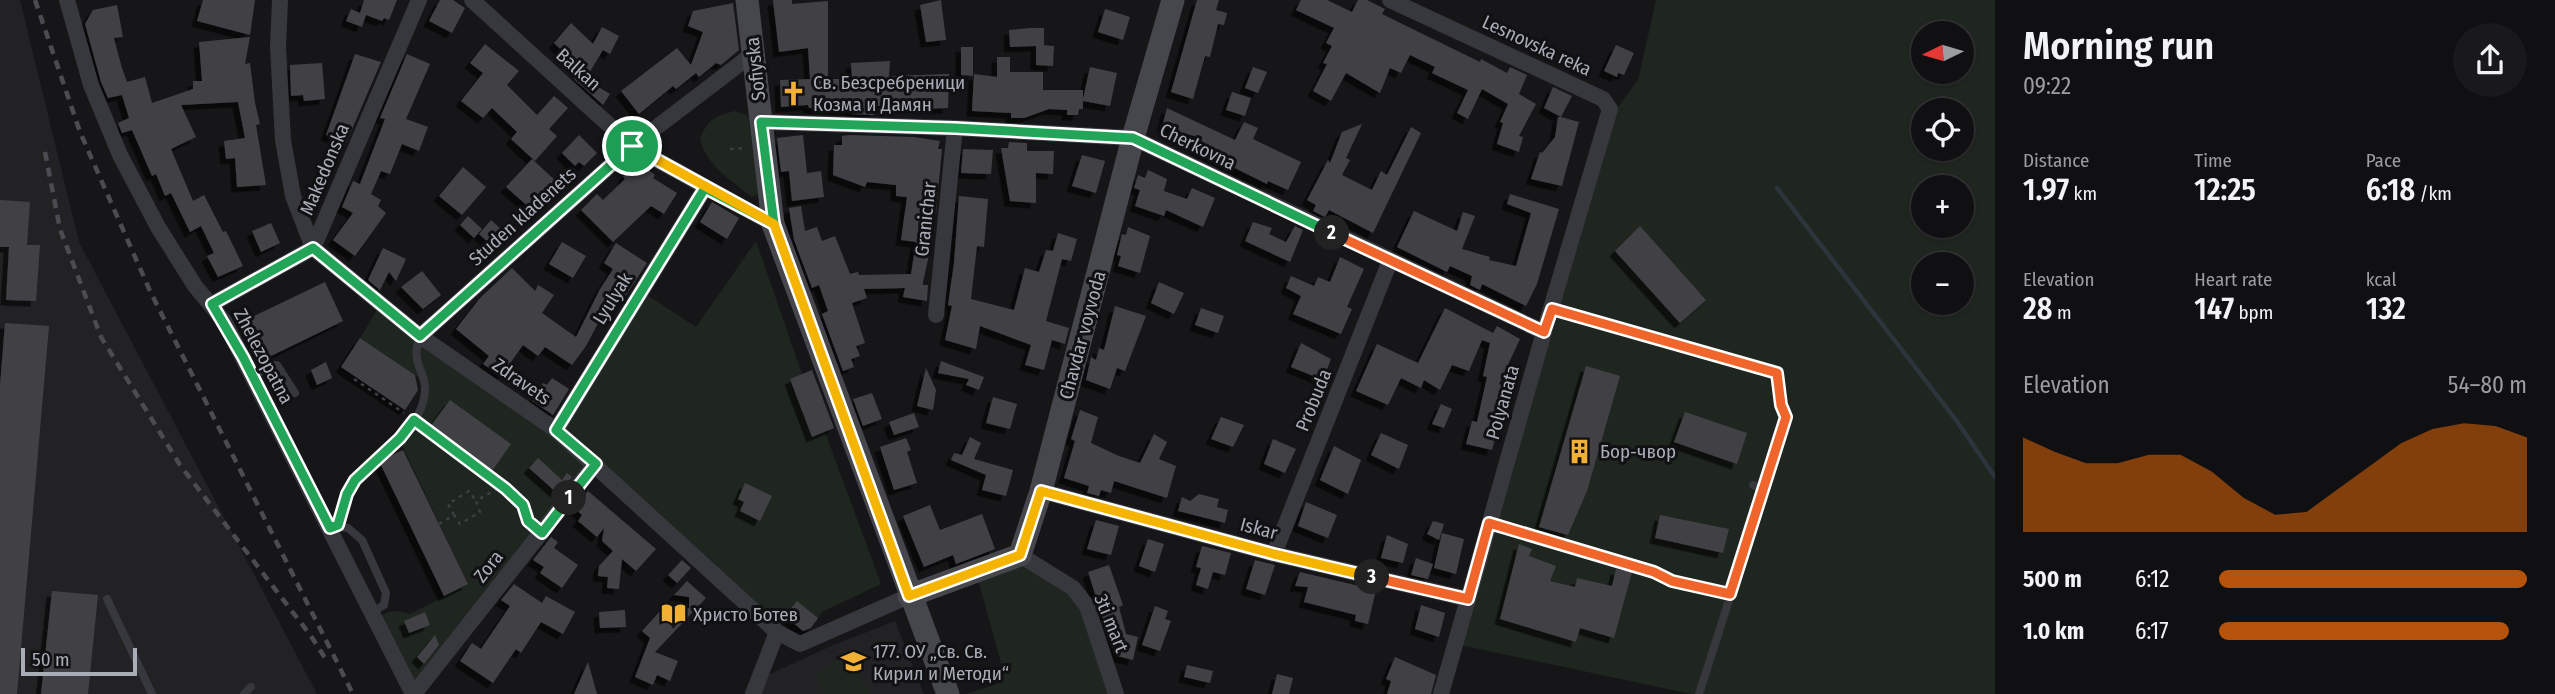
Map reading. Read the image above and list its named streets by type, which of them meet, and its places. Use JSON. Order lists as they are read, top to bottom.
{
  "streets": {
    "street": [
      "Lesnovska reka",
      "Balkan",
      "Sofiyska",
      "Cherkovna",
      "Makedonska",
      "Studen kladenets",
      "Granichar",
      "Lyulyak",
      "Chavdar voyvoda",
      "Zhelezopatna",
      "Zdravets",
      "Probuda",
      "Polyanata",
      "Iskar",
      "Zora",
      "3ti mart"
    ]
  },
  "crossings": [
    ["Lesnovska reka", "Polyanata"],
    ["Balkan", "Sofiyska"],
    ["Balkan", "Studen kladenets"],
    ["Balkan", "Lyulyak"],
    ["Sofiyska", "Cherkovna"],
    ["Sofiyska", "Studen kladenets"],
    ["Sofiyska", "Zdravets"],
    ["Cherkovna", "Granichar"],
    ["Cherkovna", "Chavdar voyvoda"],
    ["Cherkovna", "Probuda"],
    ["Cherkovna", "Polyanata"],
    ["Makedonska", "Zdravets"],
    ["Studen kladenets", "Zdravets"],
    ["Lyulyak", "Zdravets"],
    ["Chavdar voyvoda", "Iskar"],
    ["Chavdar voyvoda", "3ti mart"],
    ["Zhelezopatna", "Zora"],
    ["Zdravets", "Zora"],
    ["Probuda", "Iskar"],
    ["Polyanata", "Iskar"]
  ],
  "places": {
    "church": ["Св. Безсребреници Козма и Дамян"],
    "building": ["Бор-чвор"],
    "library": ["Христо Ботев"],
    "school or university": ["177. ОУ „Св. Св. Кирил и Методи“"]
  },
  "scale_bar": "50 m",
  "north": "left",
  "page": {
    "heading": ["Morning run", "09:22"],
    "map_buttons": ["+", "−"],
    "stats": [
      ["Distance", "1.97 km"],
      ["Time", "12:25"],
      ["Pace", "6:18 /km"],
      ["Elevation", "28 m"],
      ["Heart rate", "147 bpm"],
      ["kcal", "132"]
    ],
    "pins": ["2", "1", "3"],
    "chart": ["Elevation", "54–80 m"],
    "list": [
      {
        "name": "500 m",
        "note": "6:12"
      },
      {
        "name": "1.0 km",
        "note": "6:17"
      }
    ],
    "scale": "50 m"
  }
}
